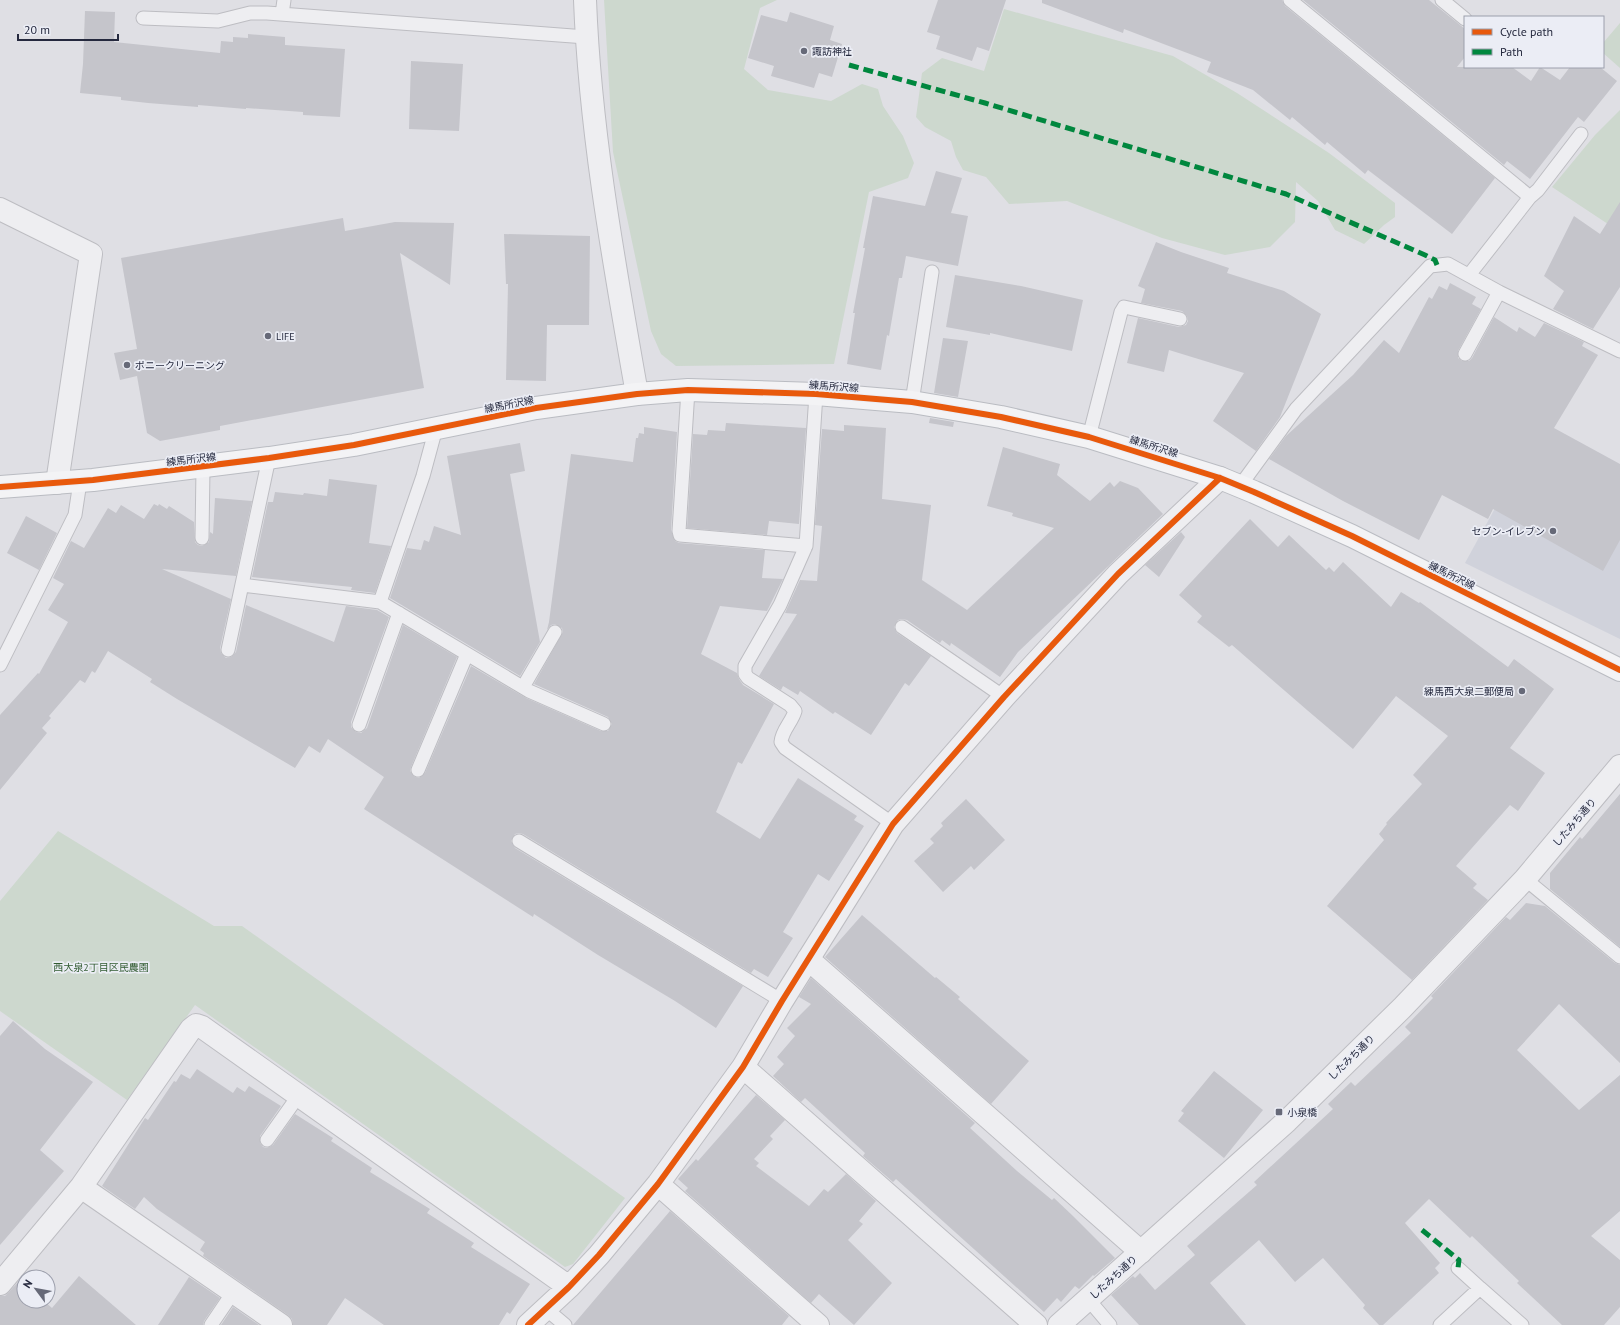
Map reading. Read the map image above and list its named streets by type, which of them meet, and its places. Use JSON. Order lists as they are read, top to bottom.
{
  "streets": {
    "main road": ["練馬所沢線"],
    "street": ["したみち通り"]
  },
  "parks": ["西大泉2丁目区民農園"],
  "places": {
    "other": [
      "諏訪神社",
      "LIFE",
      "ポニークリーニング",
      "セブン-イレブン",
      "練馬西大泉二郵便局"
    ],
    "transit": ["小泉橋"]
  },
  "legend": ["Cycle path", "Path"],
  "scale_bar": "20 m",
  "north": "top left"
}
